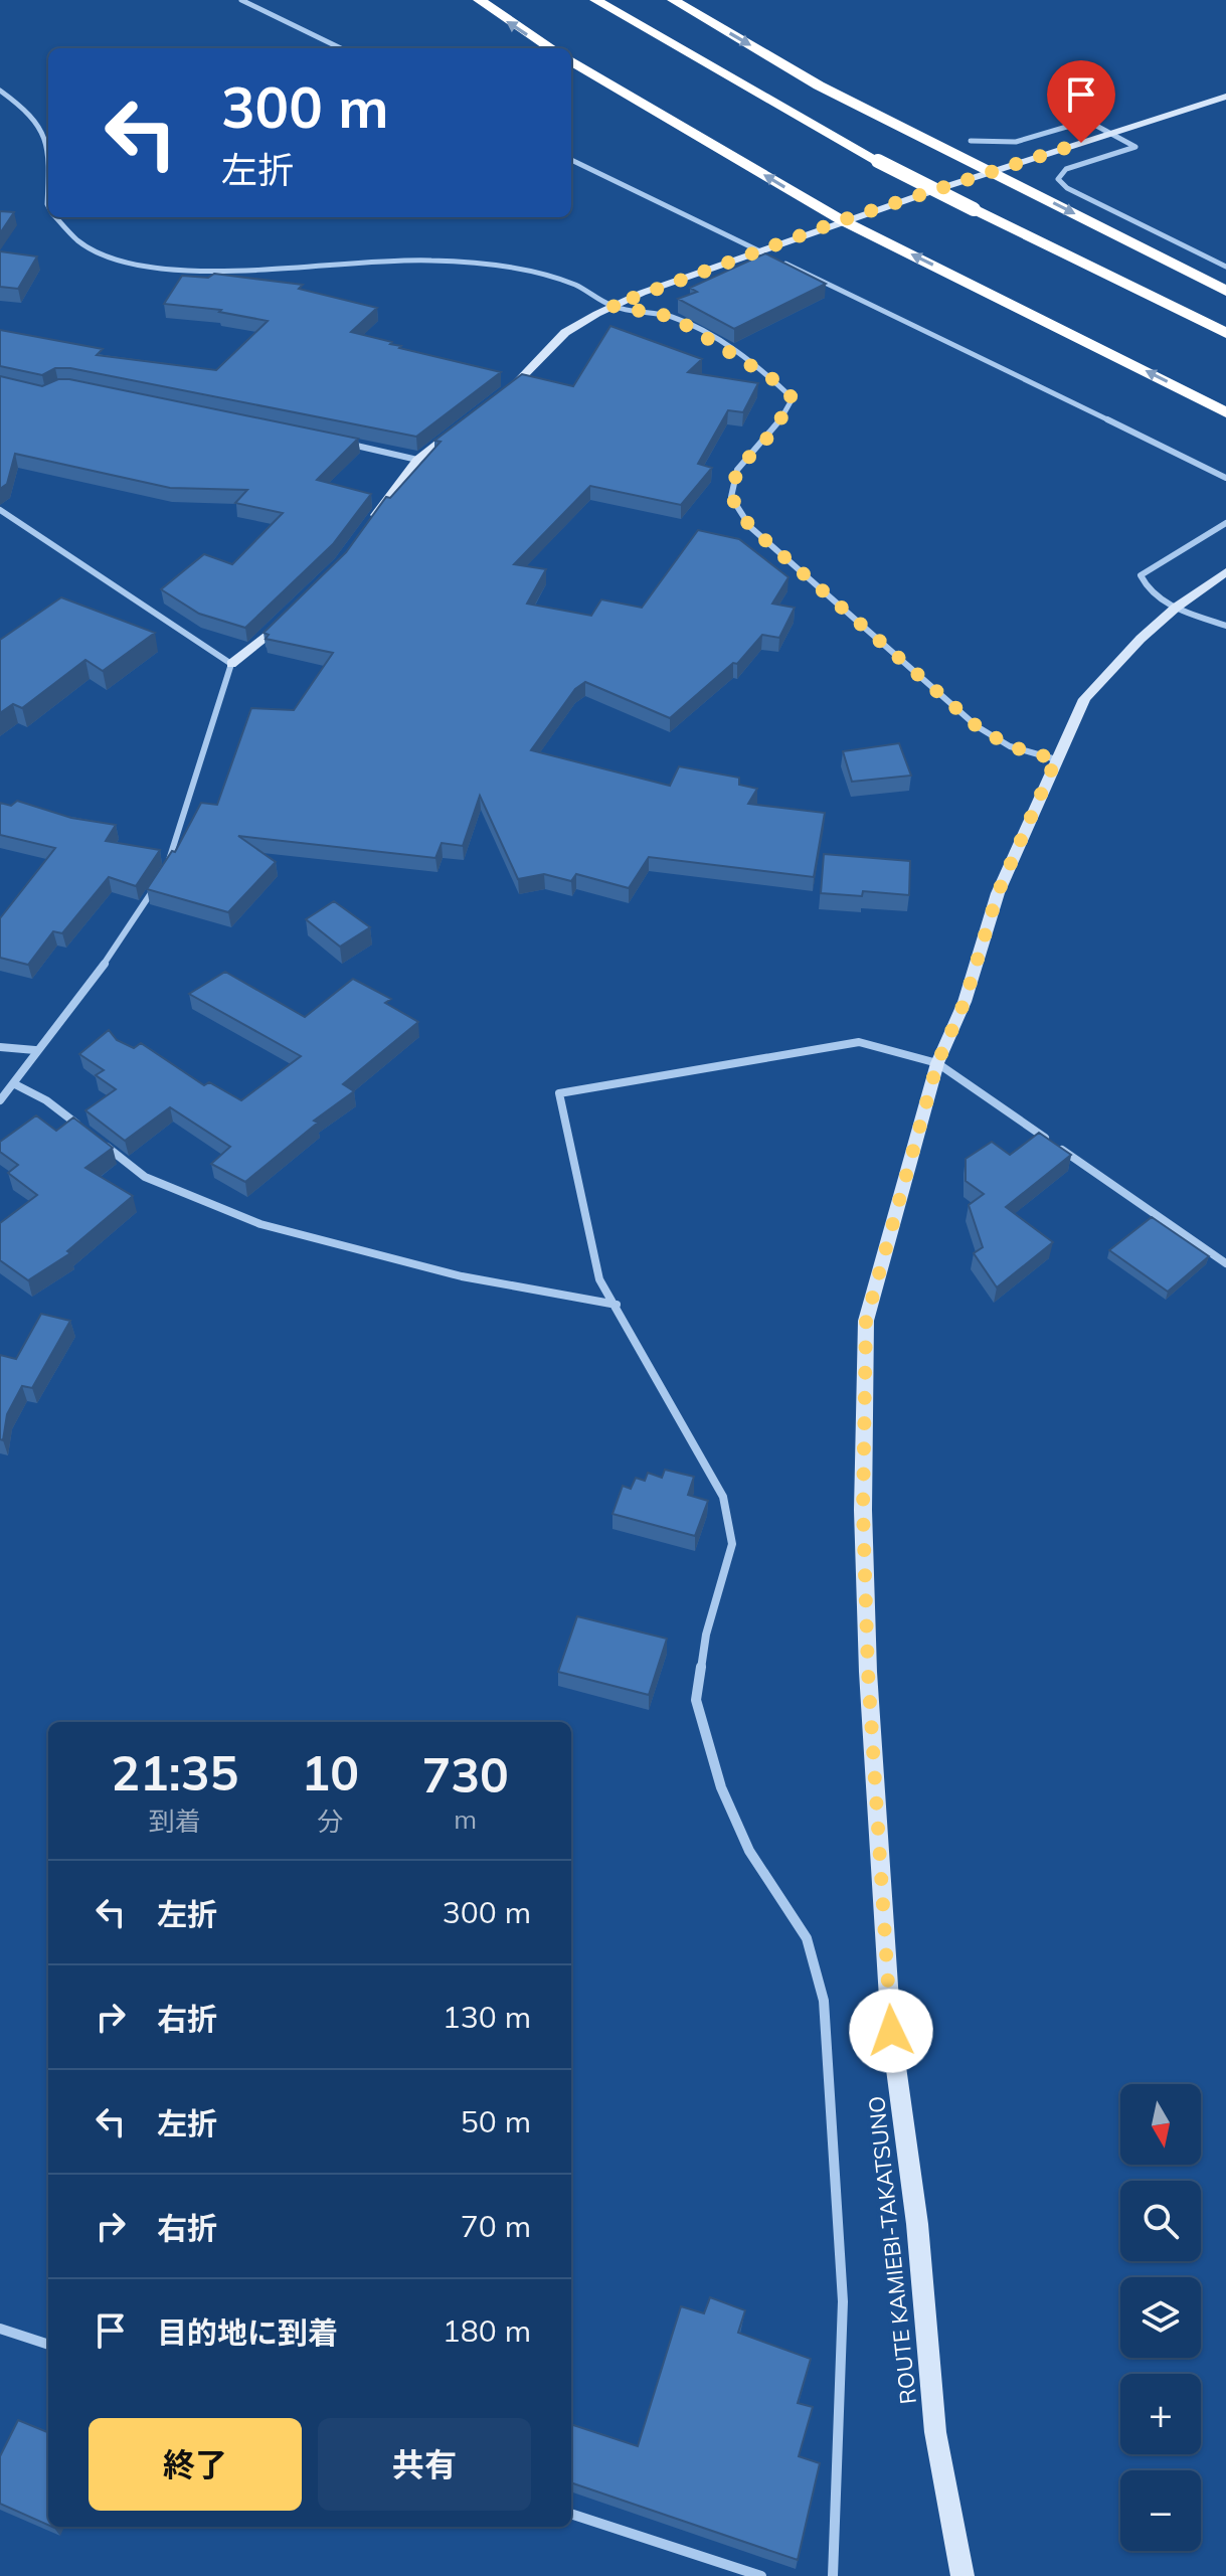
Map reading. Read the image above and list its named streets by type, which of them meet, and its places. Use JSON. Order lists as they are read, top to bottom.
{
  "streets": {
    "main road": ["ROUTE KAMIEBI-TAKATSUNO"]
  },
  "north": "bottom",
  "page": {
    "turn": ["300 m", "左折"],
    "eta": [
      "21:35",
      "到着",
      "10",
      "分",
      "730",
      "m"
    ],
    "list": [
      {
        "name": "左折",
        "value": "300 m"
      },
      {
        "name": "右折",
        "value": "130 m"
      },
      {
        "name": "左折",
        "value": "50 m"
      },
      {
        "name": "右折",
        "value": "70 m"
      },
      {
        "name": "目的地に到着",
        "value": "180 m"
      }
    ],
    "map_buttons": ["+", "−"],
    "buttons": ["終了", "共有"]
  }
}
